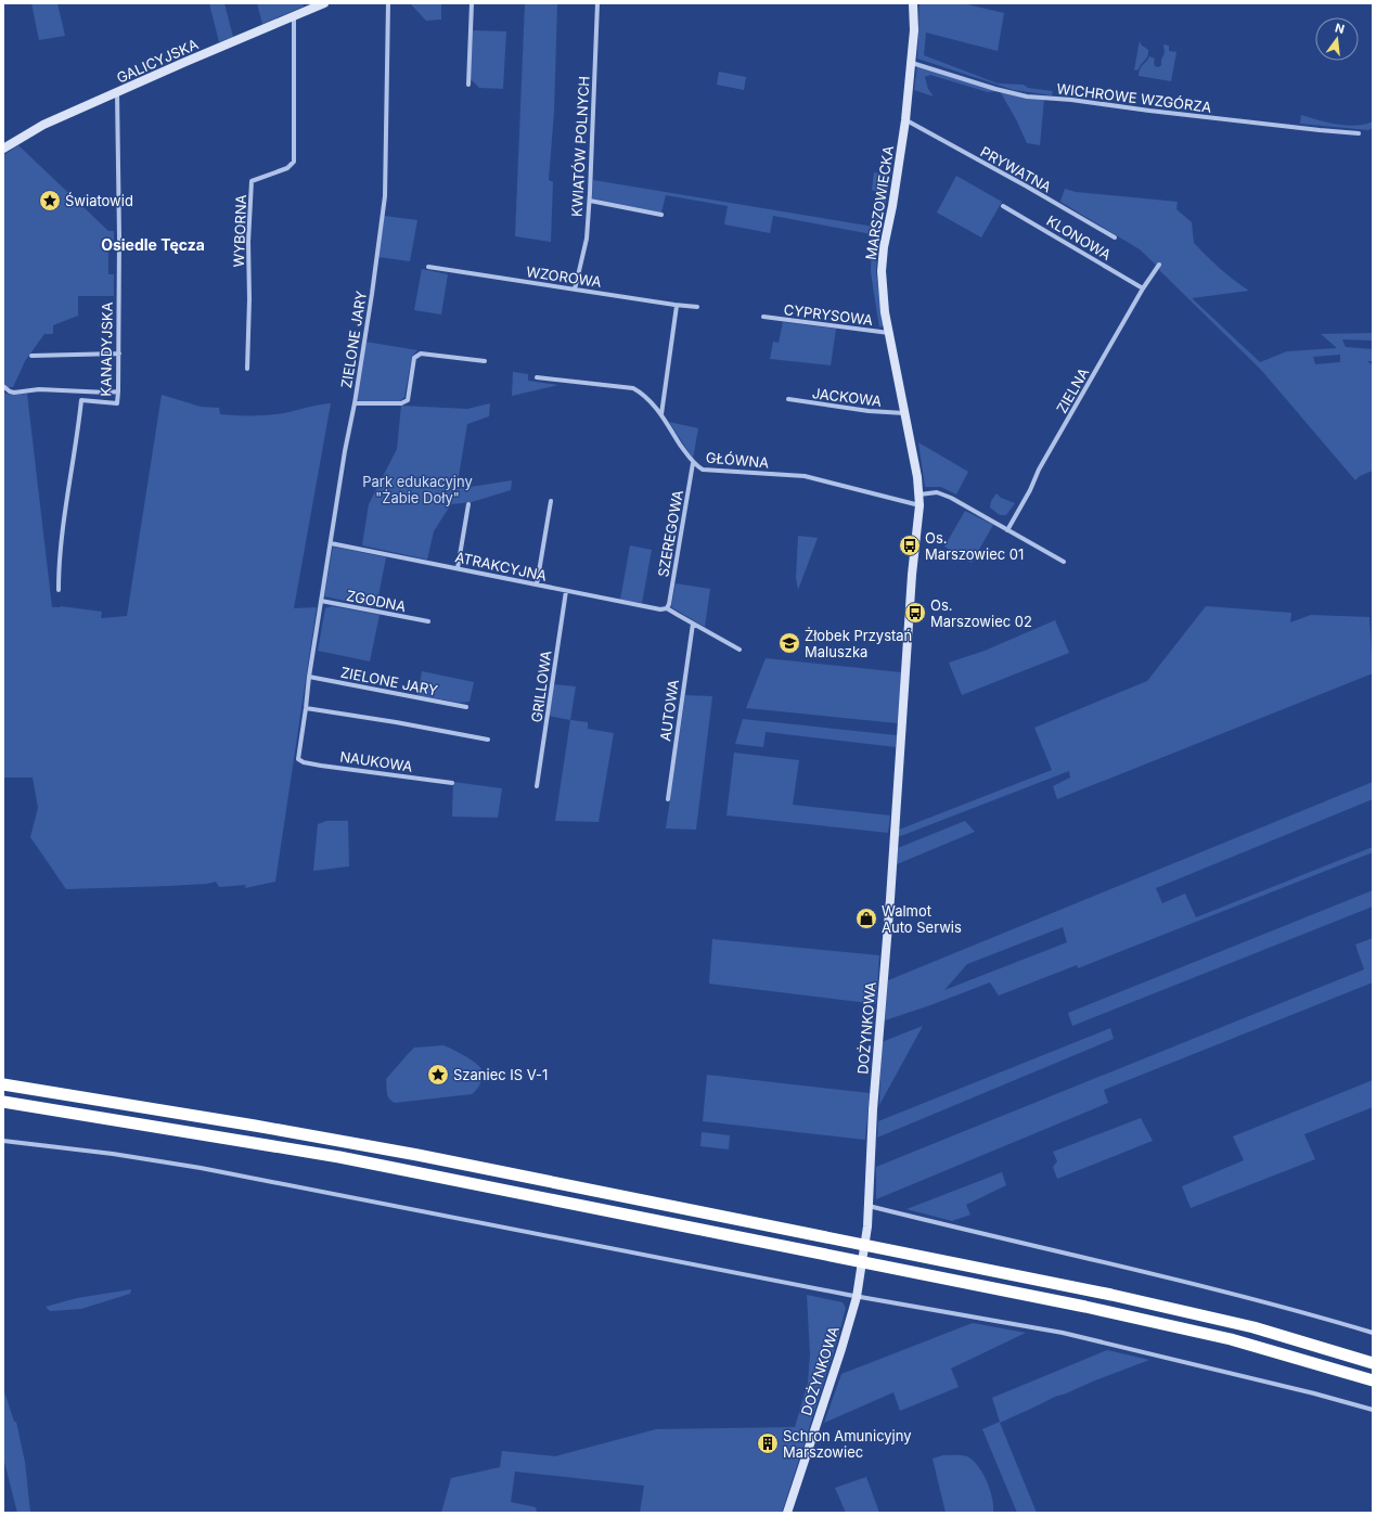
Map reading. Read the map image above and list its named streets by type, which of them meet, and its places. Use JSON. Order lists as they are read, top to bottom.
{
  "streets": {
    "street": [
      "GALICYJSKA",
      "WICHROWE WZGÓRZA",
      "KWIATÓW POLNYCH",
      "PRYWATNA",
      "MARSZOWIECKA",
      "WYBORNA",
      "KLONOWA",
      "WZOROWA",
      "CYPRYSOWA",
      "ZIELONE JARY",
      "KANADYJSKA",
      "ZIELNA",
      "JACKOWA",
      "GŁÓWNA",
      "SZEREGOWA",
      "ATRAKCYJNA",
      "ZGODNA",
      "GRILLOWA",
      "AUTOWA",
      "NAUKOWA",
      "DOŻYNKOWA"
    ]
  },
  "crossings": [
    ["GALICYJSKA", "WYBORNA"],
    ["GALICYJSKA", "KANADYJSKA"],
    ["WICHROWE WZGÓRZA", "MARSZOWIECKA"],
    ["KWIATÓW POLNYCH", "WZOROWA"],
    ["PRYWATNA", "MARSZOWIECKA"],
    ["MARSZOWIECKA", "CYPRYSOWA"],
    ["MARSZOWIECKA", "JACKOWA"],
    ["MARSZOWIECKA", "GŁÓWNA"],
    ["MARSZOWIECKA", "DOŻYNKOWA"],
    ["KLONOWA", "ZIELNA"],
    ["ZIELONE JARY", "ATRAKCYJNA"],
    ["ZIELONE JARY", "ZGODNA"],
    ["ZIELONE JARY", "NAUKOWA"],
    ["GŁÓWNA", "SZEREGOWA"],
    ["SZEREGOWA", "ATRAKCYJNA"],
    ["ATRAKCYJNA", "GRILLOWA"]
  ],
  "districts": ["Osiedle Tęcza"],
  "parks": ["Park edukacyjny \"Żabie Doły\""],
  "places": {
    "place": ["Światowid", "Szaniec IS V-1"],
    "bus stop": ["Os. Marszowiec 01", "Os. Marszowiec 02"],
    "school or university": ["Żłobek Przystań Maluszka"],
    "shop": ["Walmot Auto Serwis"],
    "building": ["Schron Amunicyjny Marszowiec"]
  },
  "north": "top"
}
